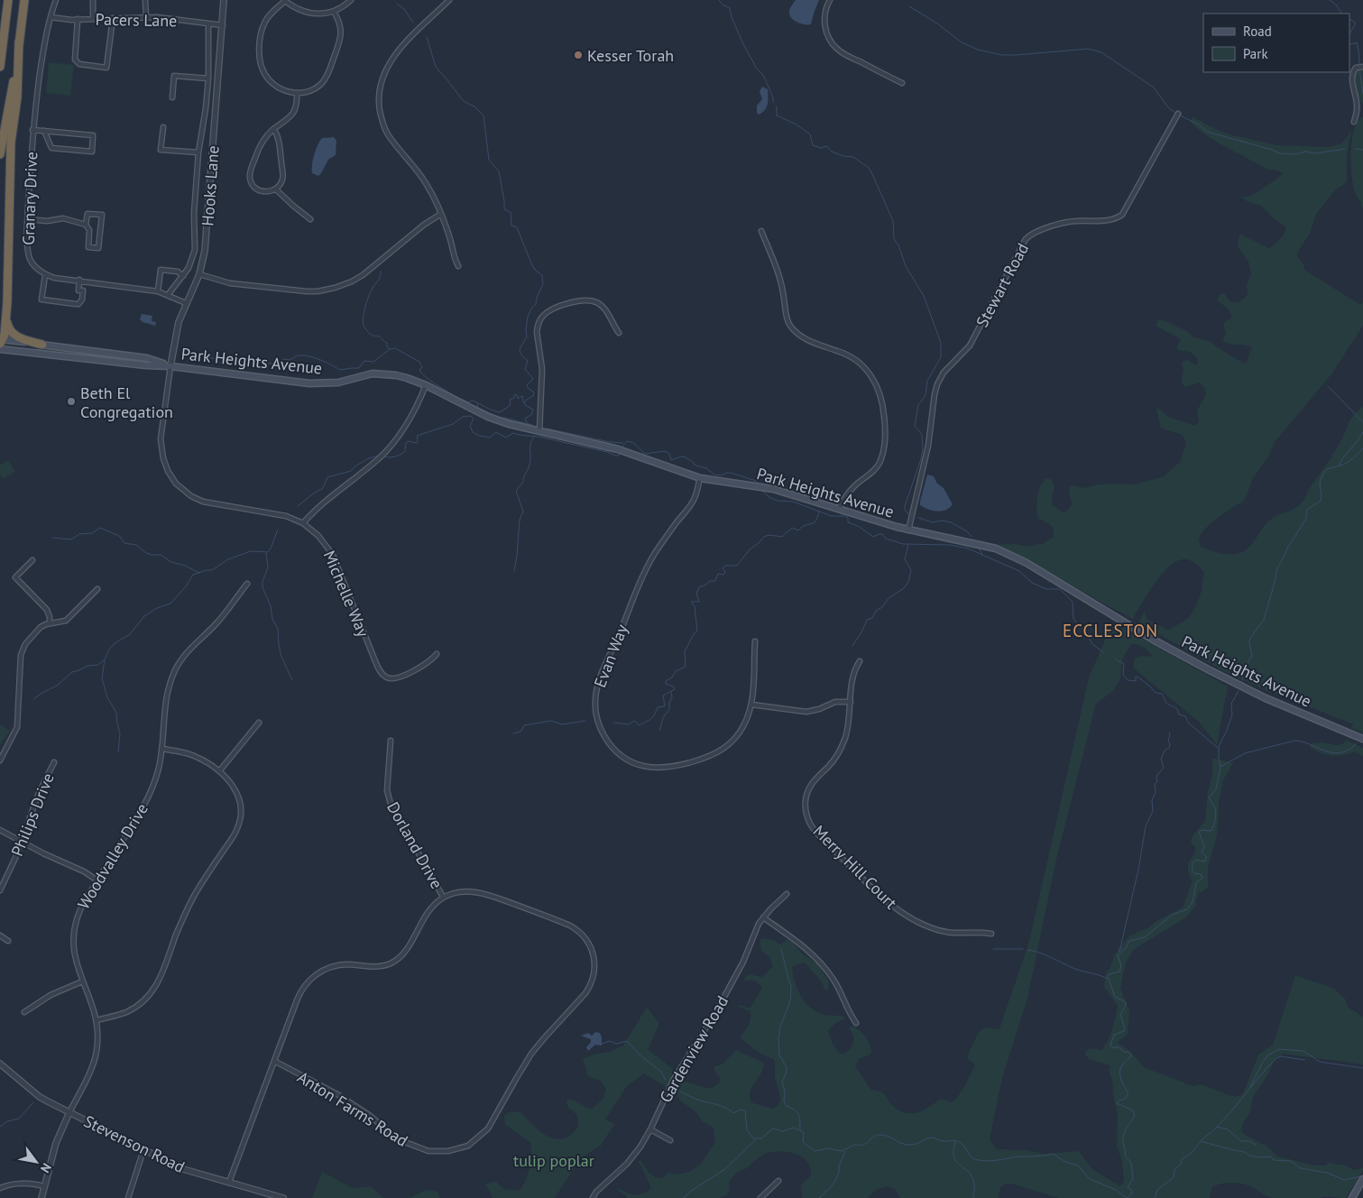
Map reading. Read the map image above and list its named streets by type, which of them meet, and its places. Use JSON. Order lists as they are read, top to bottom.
{
  "streets": {
    "main road": ["Park Heights Avenue"],
    "street": [
      "Pacers Lane",
      "Hooks Lane",
      "Granary Drive",
      "Stewart Road",
      "Michelle Way",
      "Evan Way",
      "Philips Drive",
      "Dorland Drive",
      "Woodvalley Drive",
      "Merry Hill Court",
      "Gardenview Road",
      "Anton Farms Road",
      "Stevenson Road"
    ]
  },
  "crossings": [
    ["Pacers Lane", "Hooks Lane"],
    ["Pacers Lane", "Granary Drive"],
    ["Hooks Lane", "Park Heights Avenue"],
    ["Hooks Lane", "Michelle Way"],
    ["Stewart Road", "Park Heights Avenue"],
    ["Park Heights Avenue", "Michelle Way"],
    ["Park Heights Avenue", "Evan Way"],
    ["Dorland Drive", "Anton Farms Road"],
    ["Woodvalley Drive", "Stevenson Road"]
  ],
  "districts": ["ECCLESTON"],
  "parks": ["tulip poplar"],
  "places": ["Kesser Torah", "Beth El Congregation"],
  "legend": ["Road", "Park"],
  "north": "bottom right"
}
